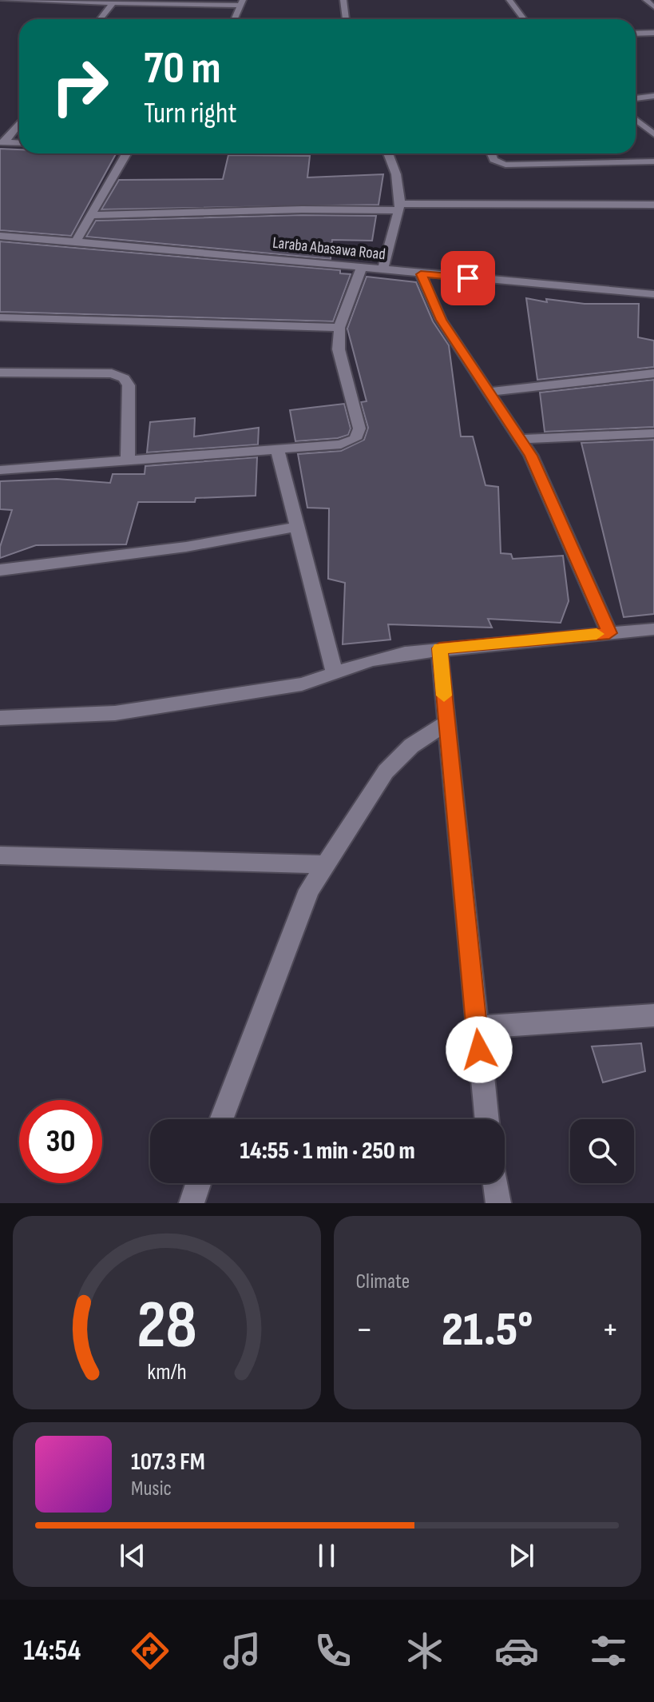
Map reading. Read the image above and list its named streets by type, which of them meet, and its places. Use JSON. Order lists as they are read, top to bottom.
{
  "streets": {
    "street": ["Laraba Abasawa Road"]
  },
  "page": {
    "turn": ["70 m", "Turn right"],
    "limit": "30",
    "trip": "14:55 · 1 min · 250 m",
    "tile": "Climate",
    "heat": ["−", "21.5°", "+"],
    "song": ["107.3 FM", "Music"],
    "tabs": "14:54",
    "gauge": ["28", "km/h"]
  }
}
